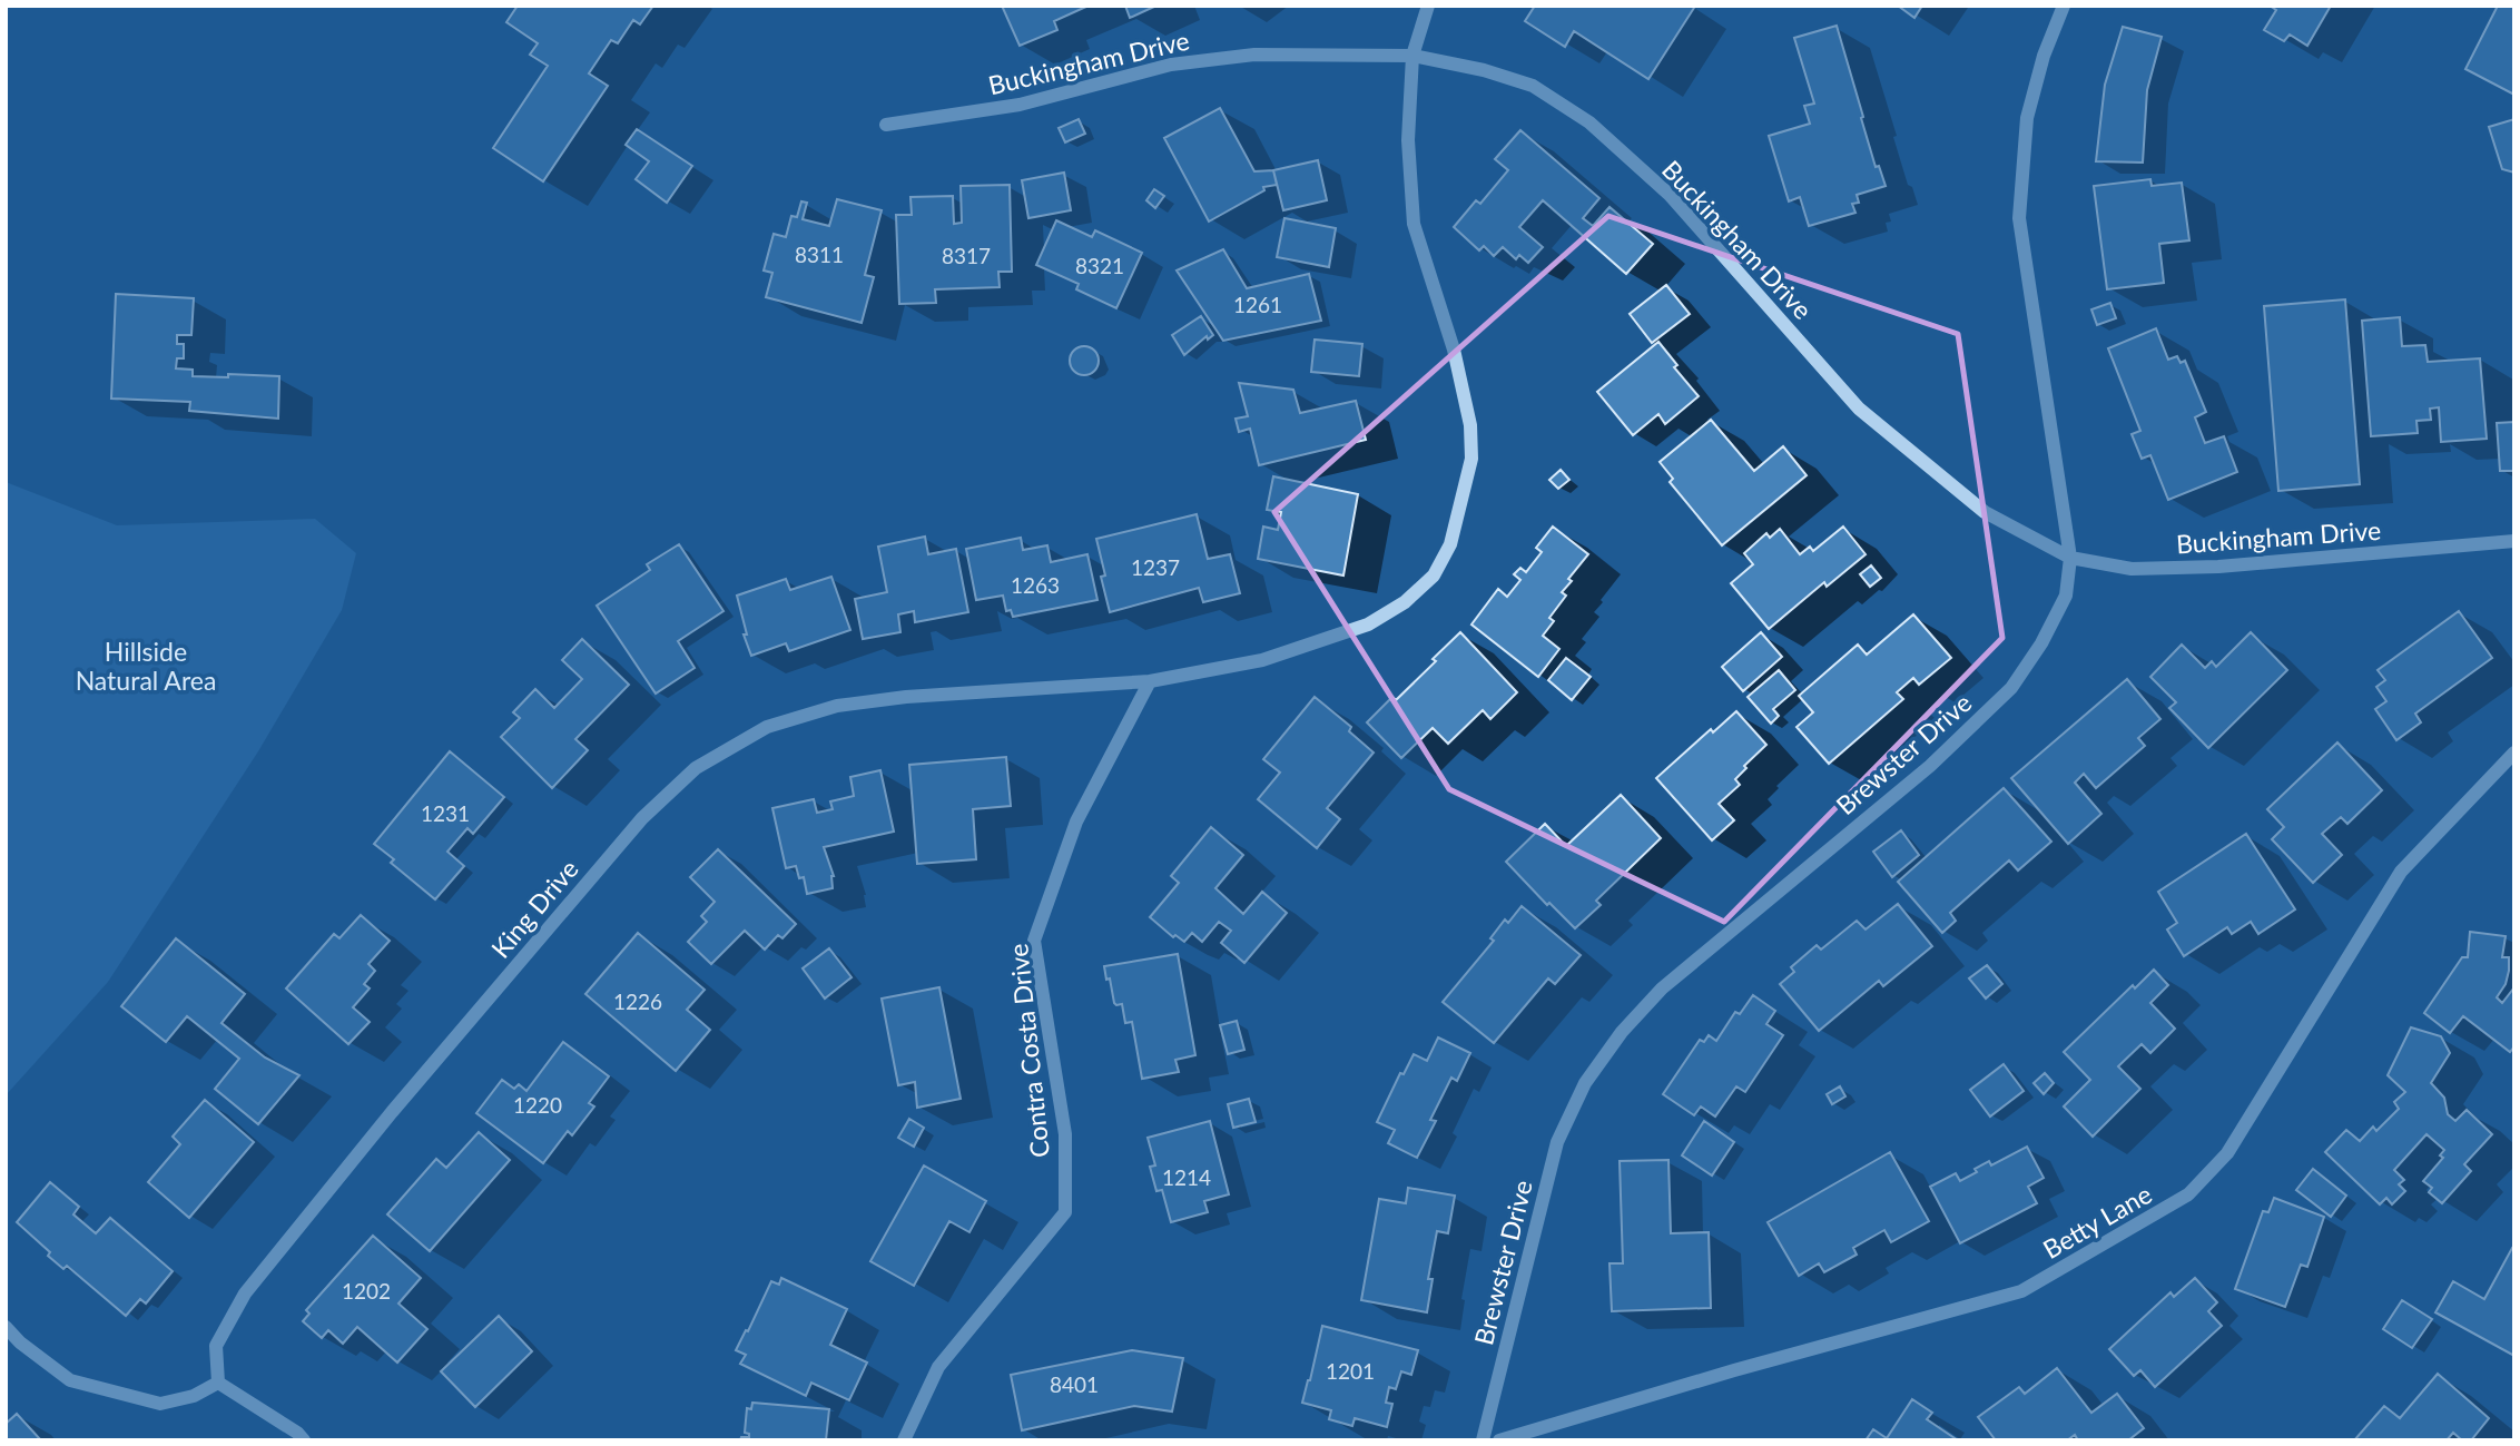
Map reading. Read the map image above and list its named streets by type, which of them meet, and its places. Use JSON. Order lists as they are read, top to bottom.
{
  "streets": {
    "street": [
      "Buckingham Drive",
      "Brewster Drive",
      "King Drive",
      "Contra Costa Drive",
      "Betty Lane"
    ]
  },
  "crossings": [
    ["Buckingham Drive", "Brewster Drive"],
    ["King Drive", "Contra Costa Drive"]
  ],
  "parks": ["Hillside Natural Area"],
  "house_numbers": [
    "8311",
    "8317",
    "8321",
    "1261",
    "1237",
    "1263",
    "1231",
    "1226",
    "1220",
    "1214",
    "1202",
    "1201",
    "8401"
  ]
}
